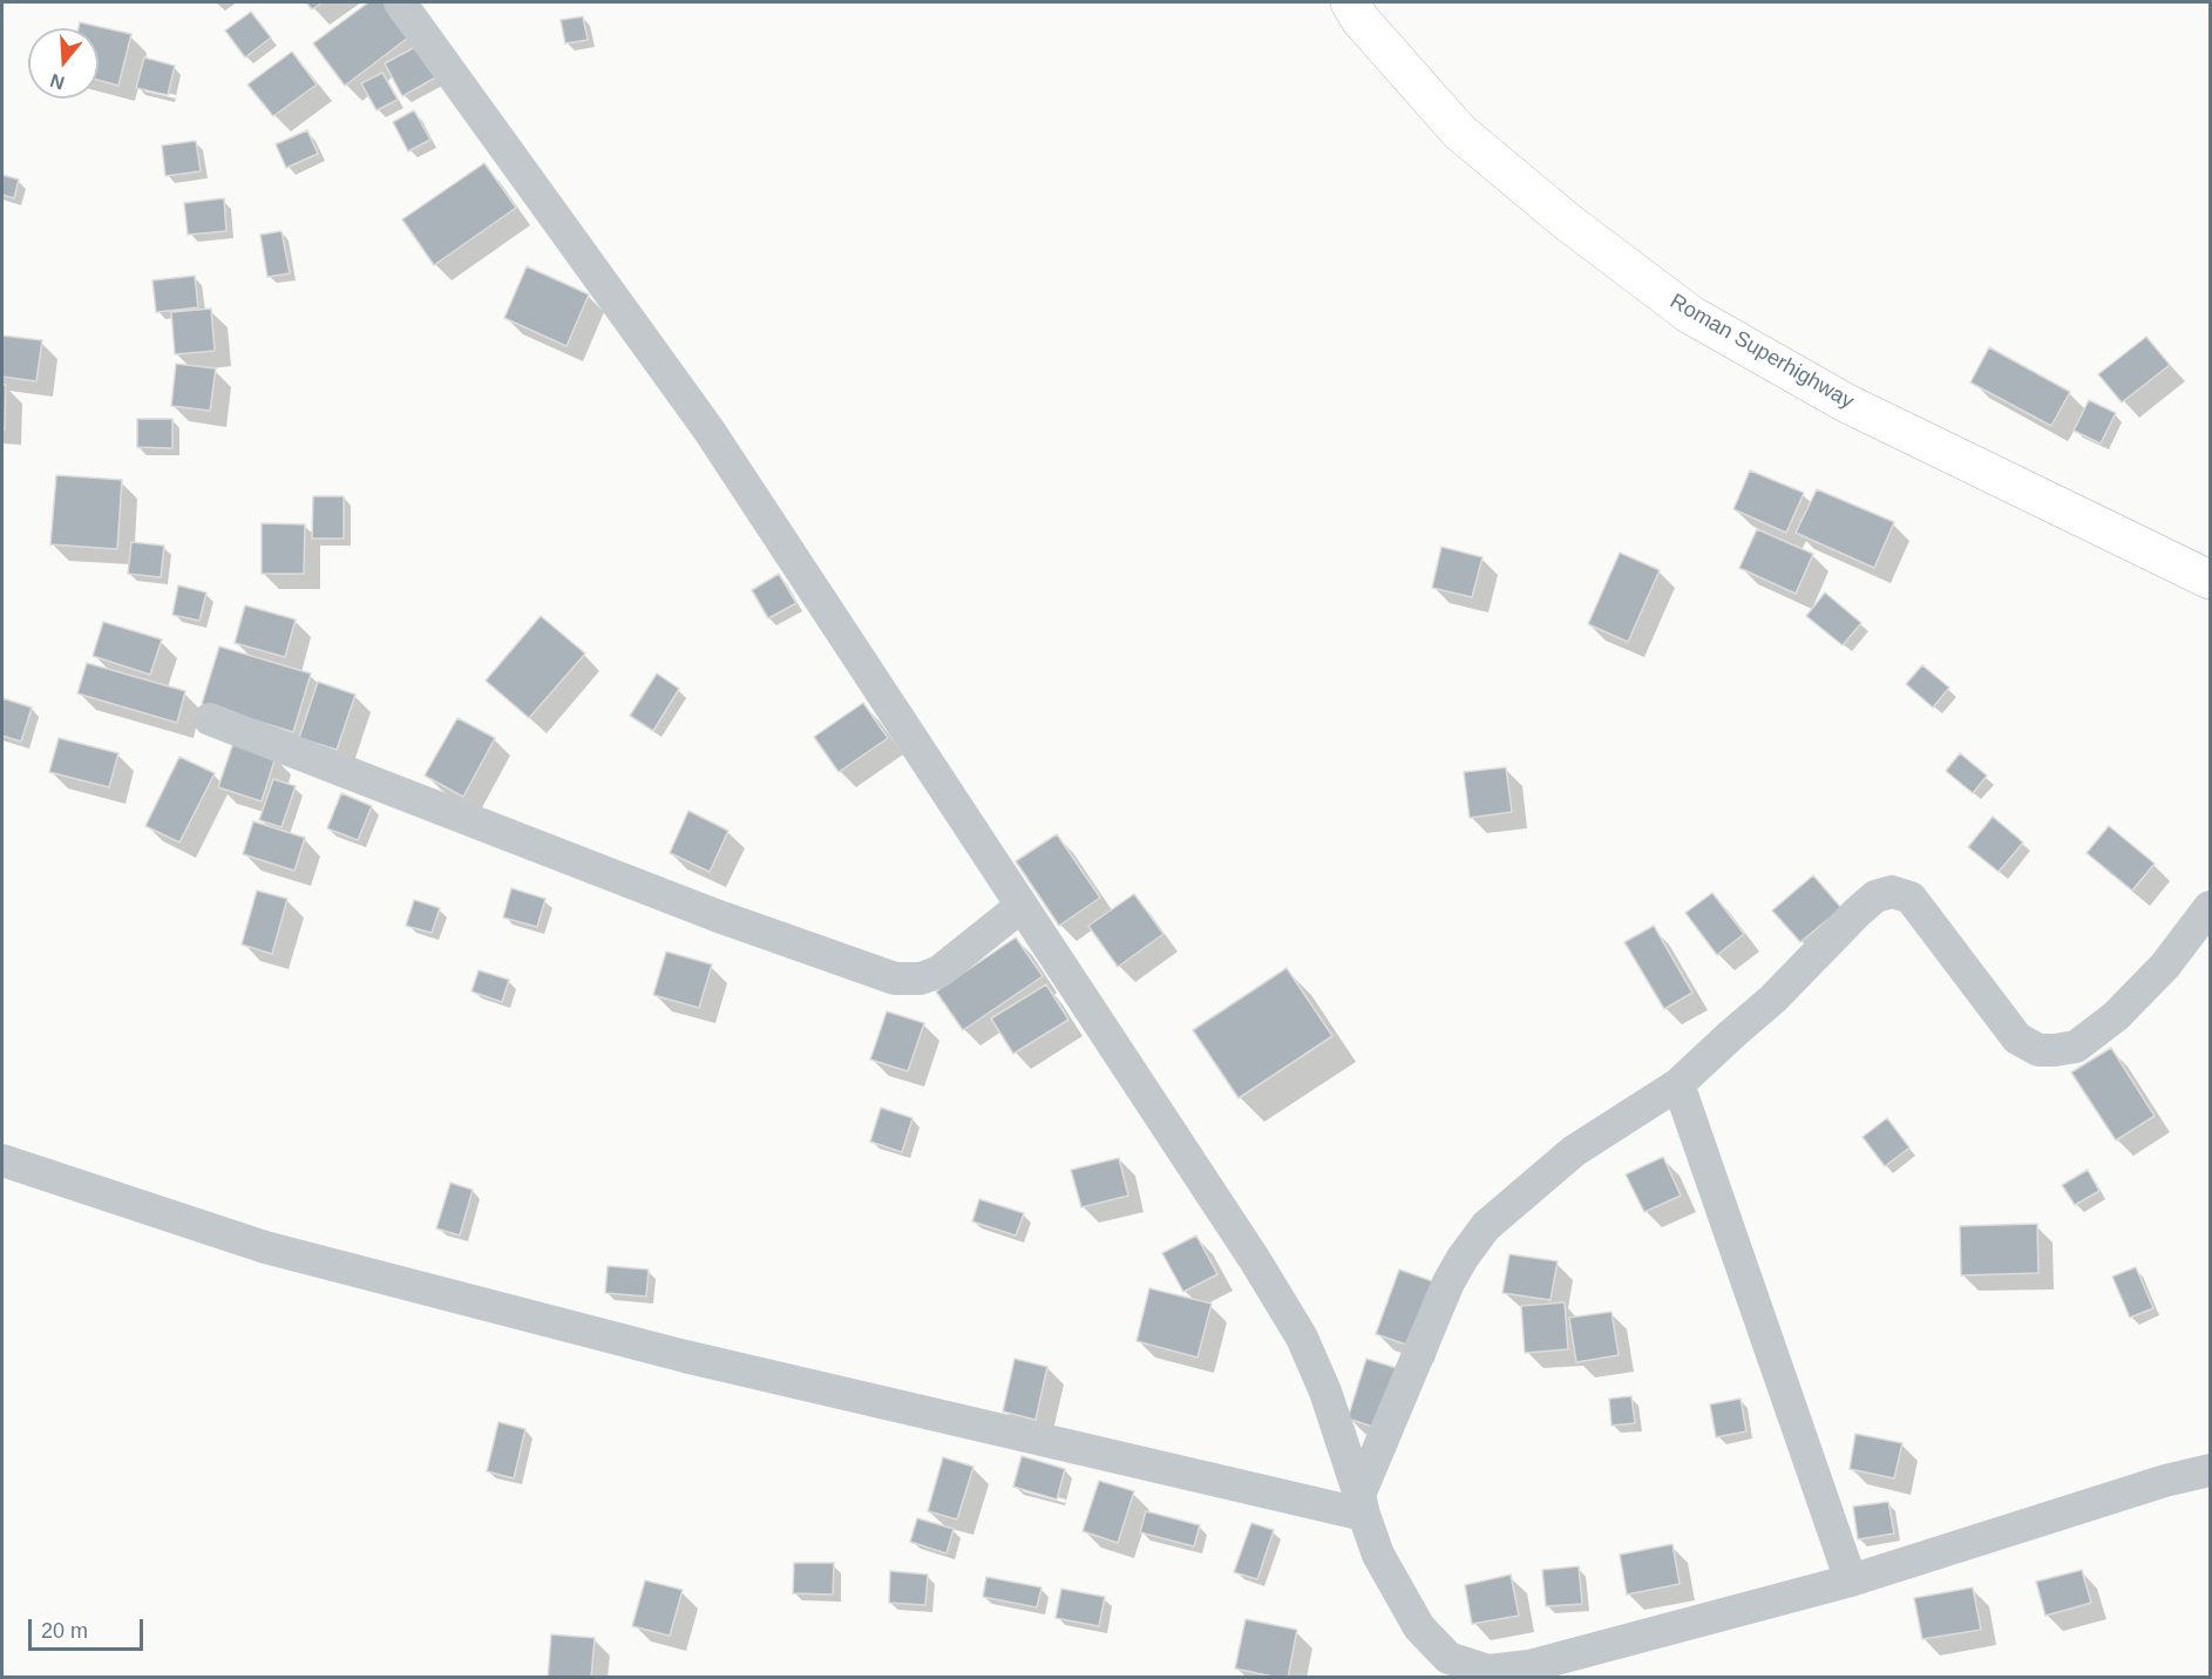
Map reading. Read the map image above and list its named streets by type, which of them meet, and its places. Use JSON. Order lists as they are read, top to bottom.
{
  "streets": {
    "main road": ["Roman Superhighway"]
  },
  "scale_bar": "20 m",
  "north": "bottom"
}
